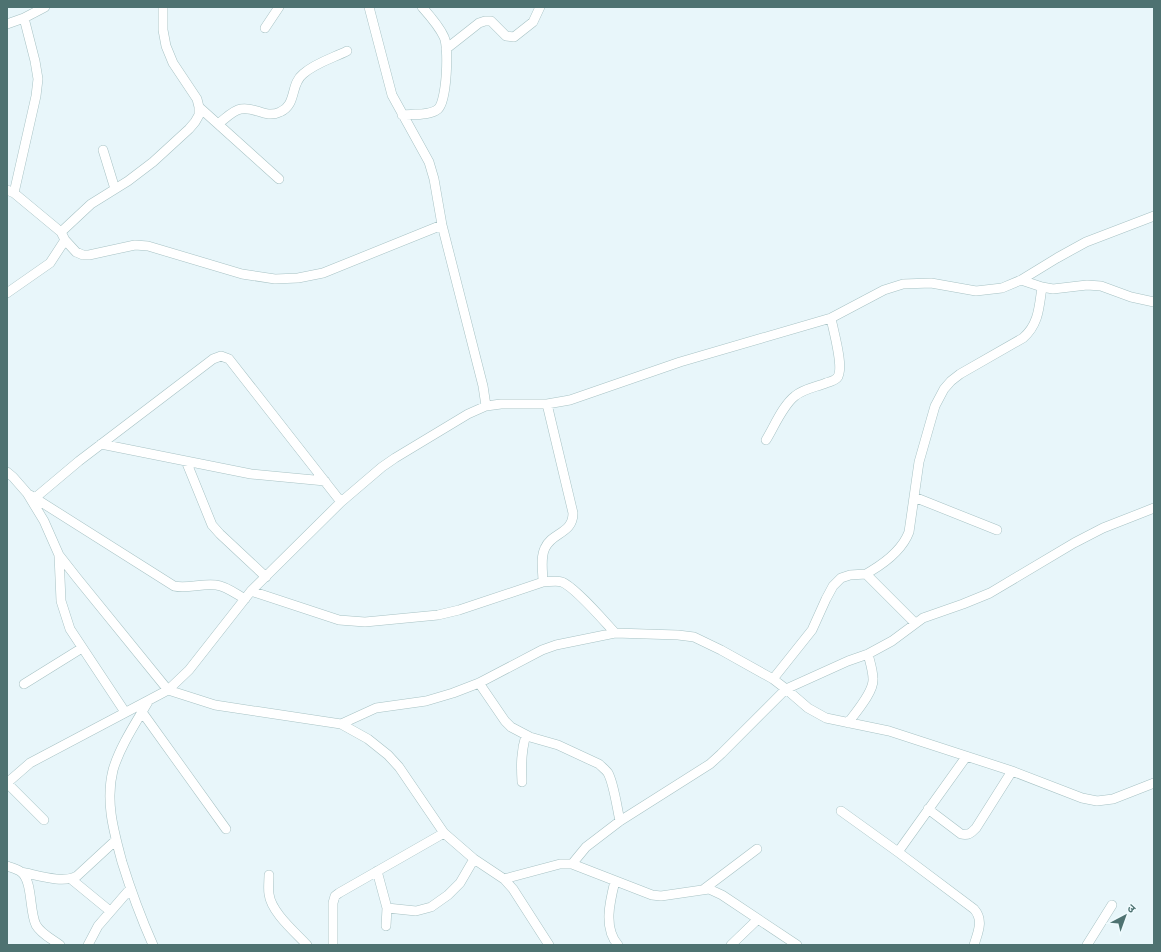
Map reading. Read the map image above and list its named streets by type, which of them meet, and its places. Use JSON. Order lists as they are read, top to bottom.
{
  "north": "top right"
}
